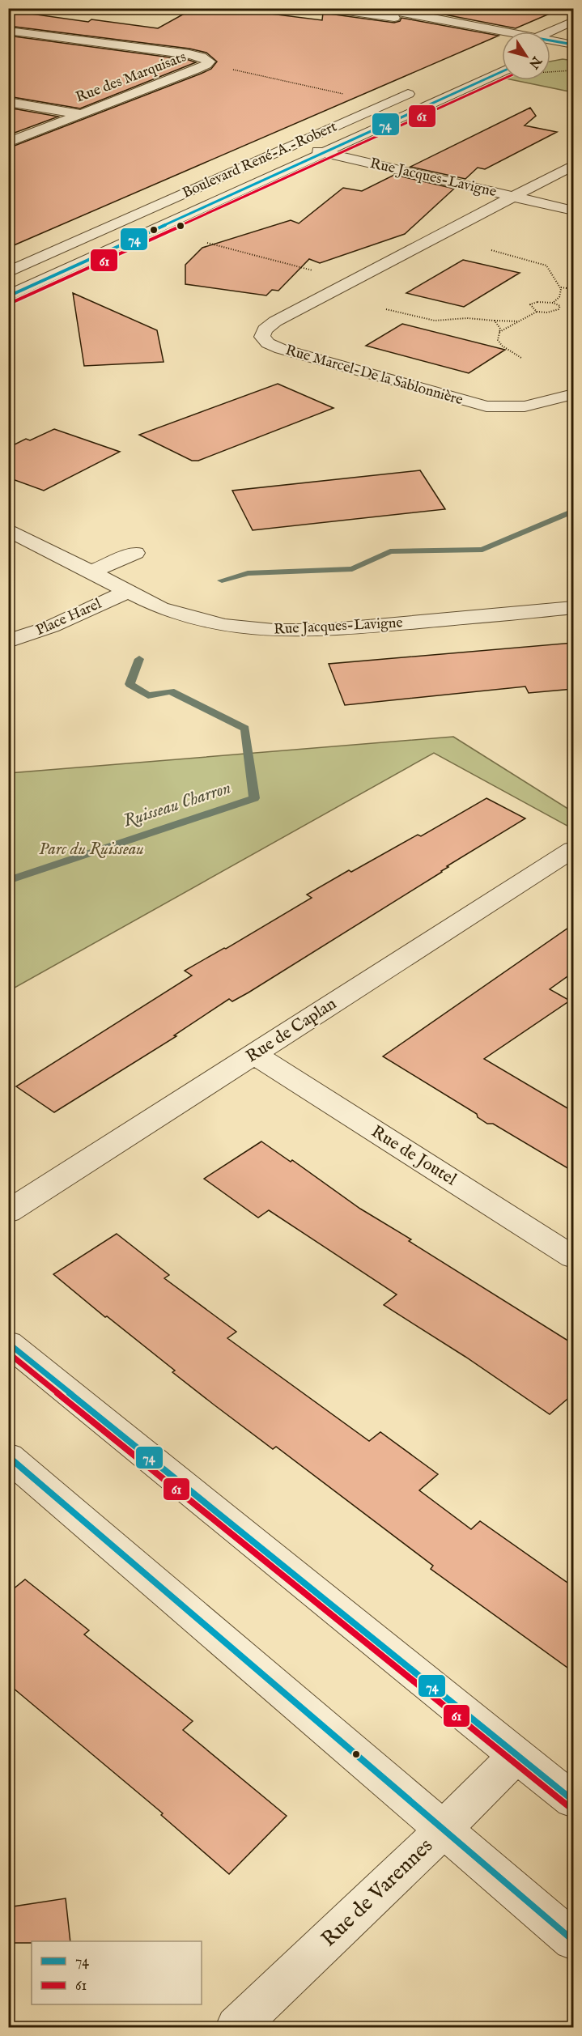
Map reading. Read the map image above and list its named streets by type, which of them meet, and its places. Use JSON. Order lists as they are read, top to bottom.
{
  "streets": {
    "street": [
      "Rue des Marquisats",
      "Boulevard René-A.-Robert",
      "Rue Jacques-Lavigne",
      "Rue Marcel-De la Sablonnière",
      "Place Harel",
      "Rue de Caplan",
      "Rue de Joutel",
      "Rue de Varennes"
    ]
  },
  "crossings": [
    ["Boulevard René-A.-Robert", "Rue Jacques-Lavigne"],
    ["Rue Jacques-Lavigne", "Rue Marcel-De la Sablonnière"],
    ["Rue Jacques-Lavigne", "Place Harel"],
    ["Rue de Caplan", "Rue de Joutel"]
  ],
  "water": ["Ruisseau Charron"],
  "parks": ["Parc du Ruisseau"],
  "lines": ["transit line 74", "transit line 61"],
  "legend": ["74", "61"],
  "north": "bottom right"
}
